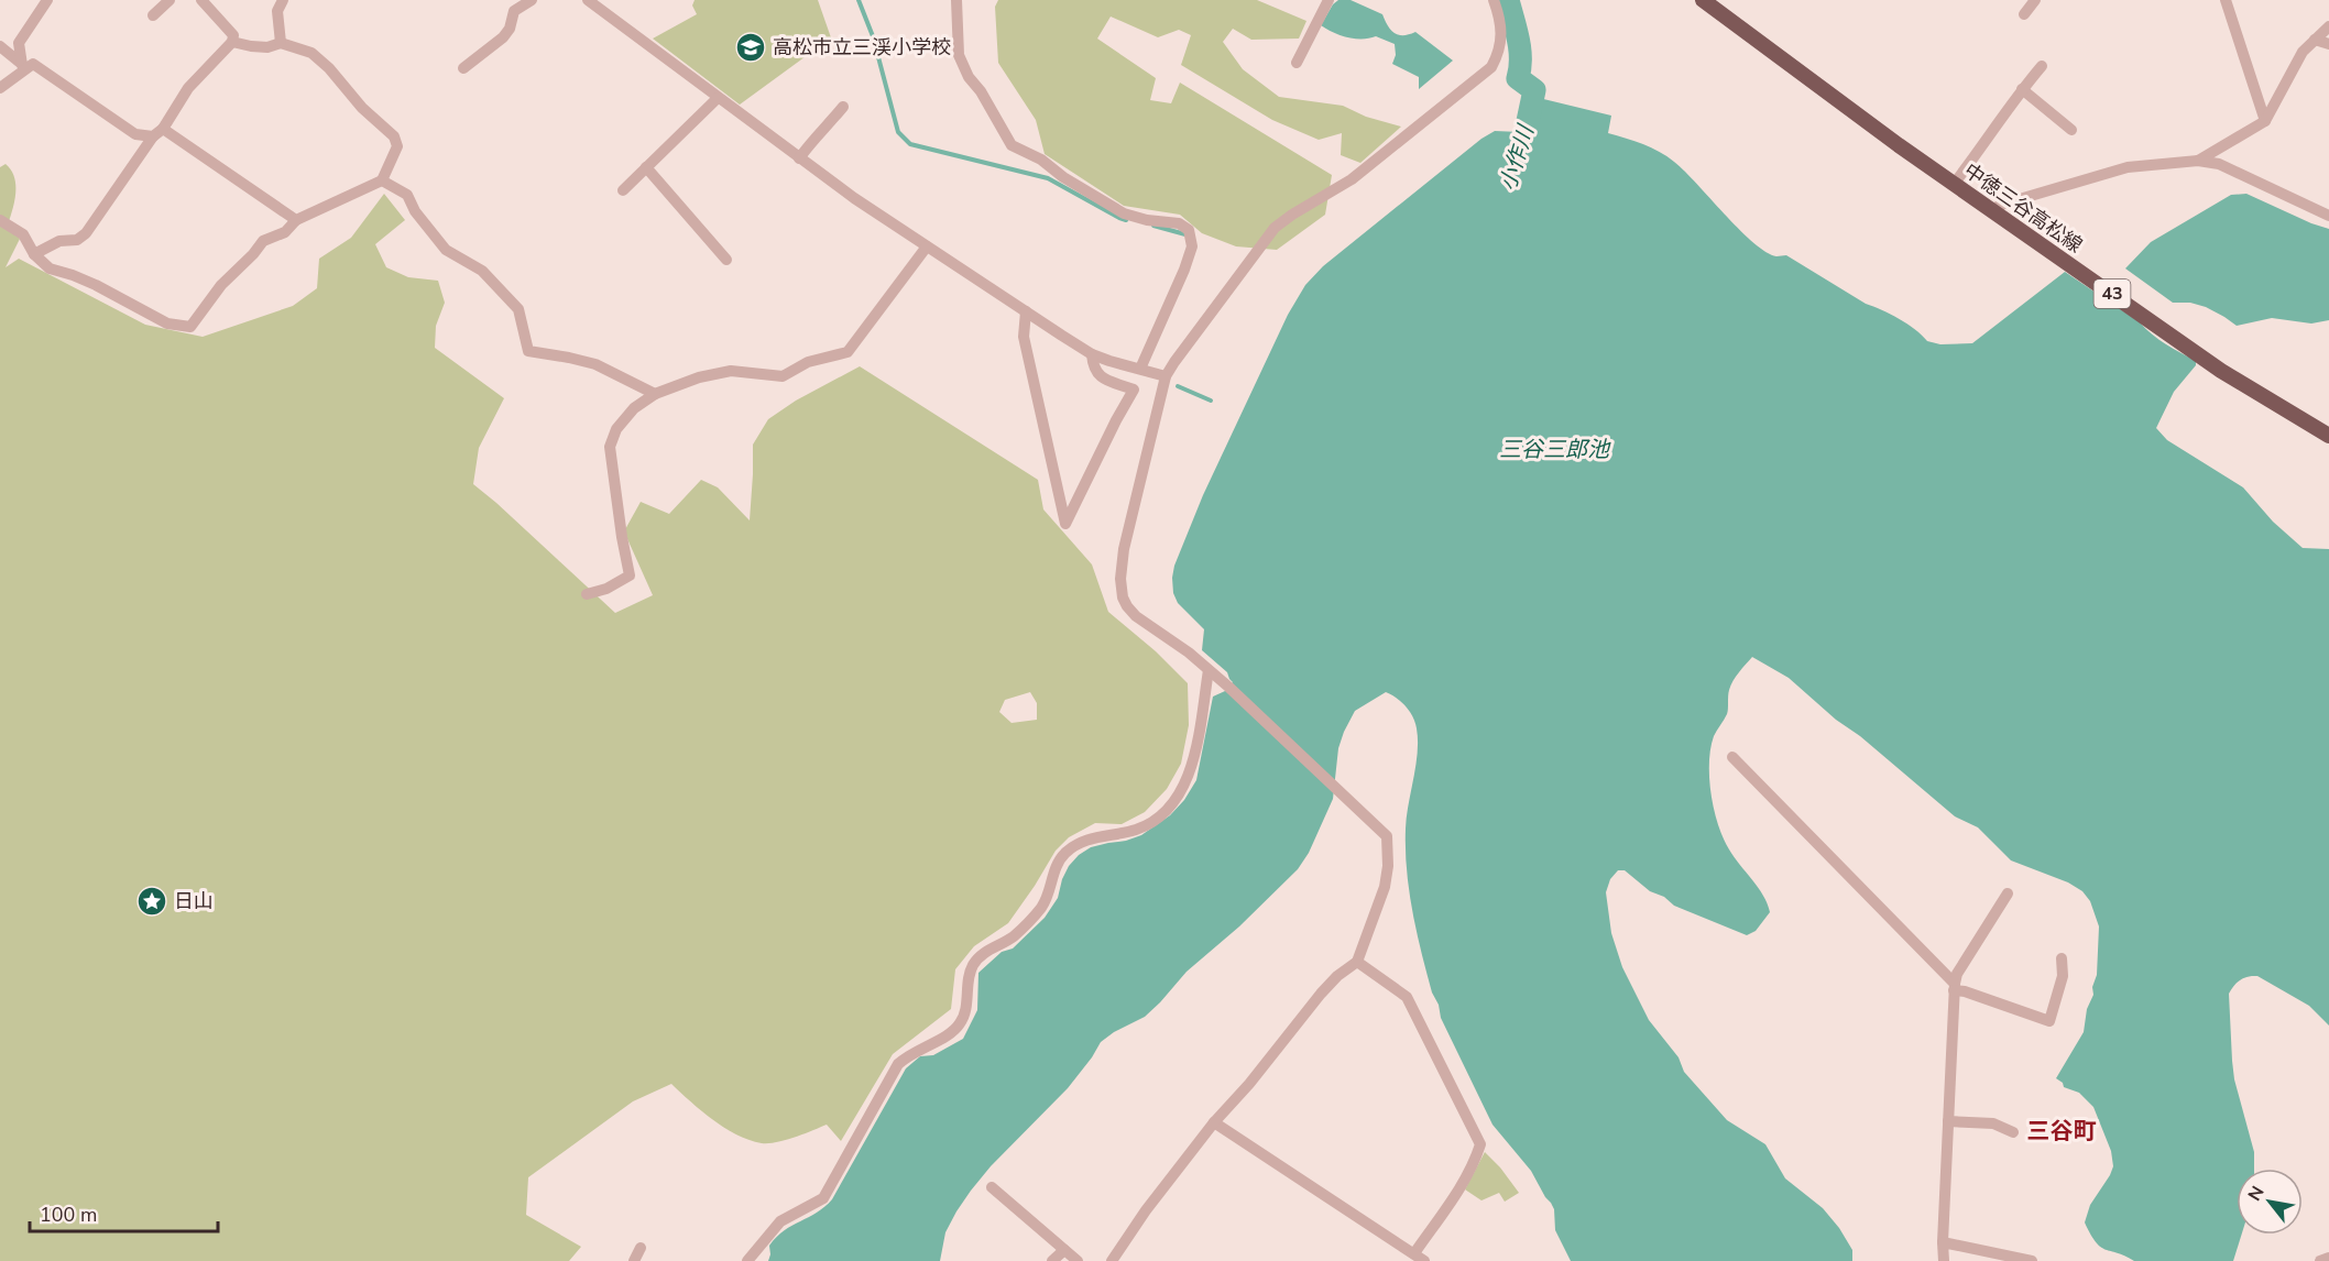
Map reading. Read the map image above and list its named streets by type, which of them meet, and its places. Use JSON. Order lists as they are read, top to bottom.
{
  "streets": {
    "main road": ["中徳三谷高松線", "43"]
  },
  "districts": ["三谷町"],
  "water": ["小作川", "三谷三郎池"],
  "places": {
    "school or university": ["高松市立三渓小学校"],
    "place": ["日山"]
  },
  "scale_bar": "100 m",
  "north": "top left"
}
